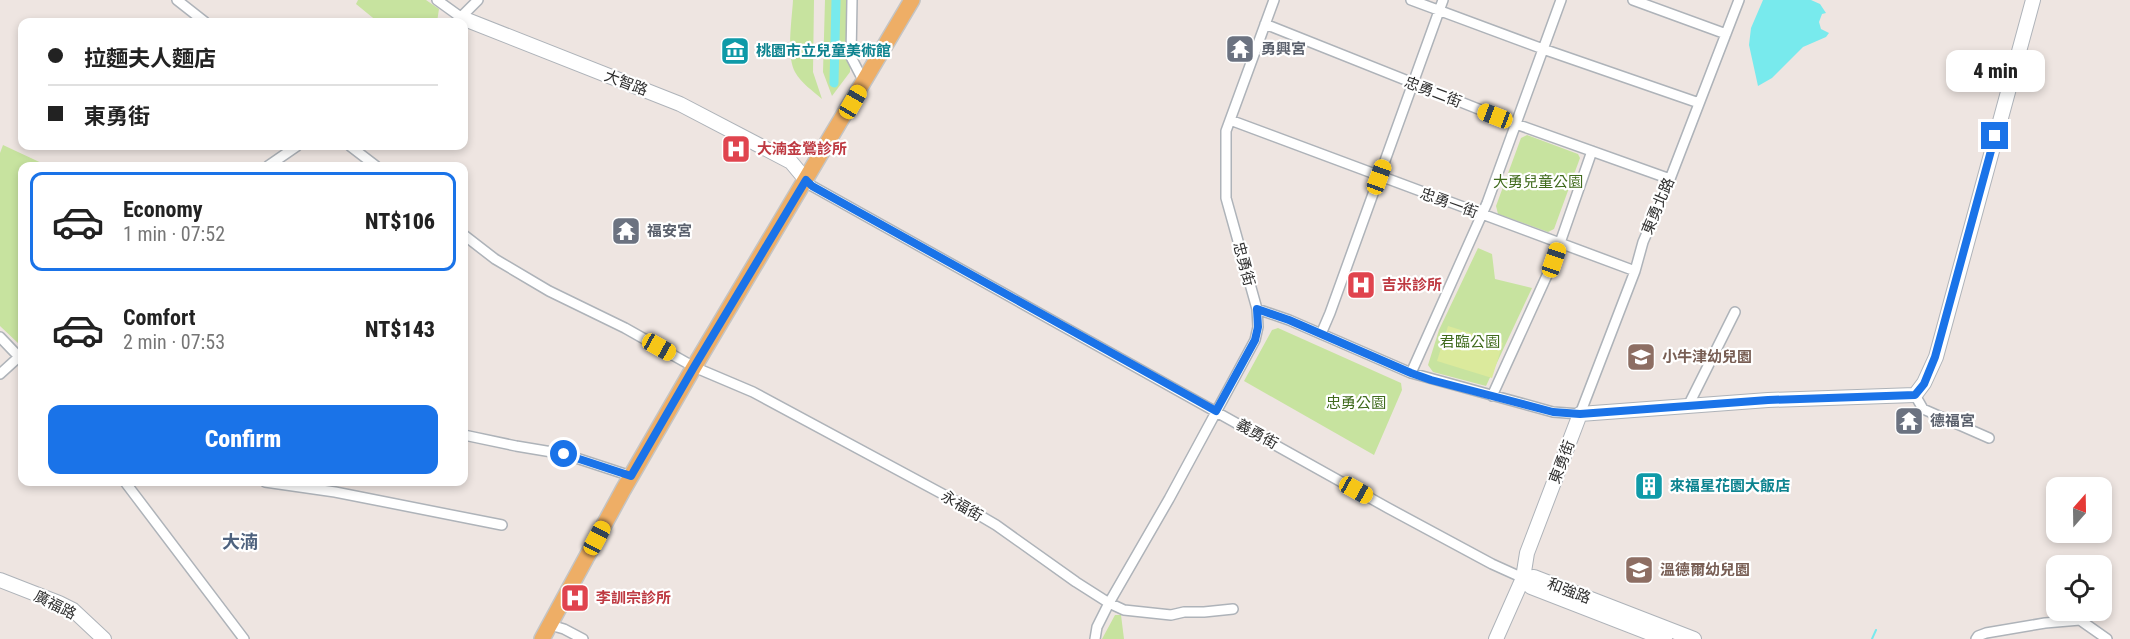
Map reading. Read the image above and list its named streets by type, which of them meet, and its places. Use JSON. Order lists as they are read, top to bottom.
{
  "streets": {
    "street": [
      "大智路",
      "忠勇二街",
      "忠勇一街",
      "東勇北路",
      "忠勇街",
      "義勇街",
      "東勇街",
      "永福街",
      "和強路",
      "廣福路"
    ]
  },
  "crossings": [
    ["大智路", "義勇街"],
    ["忠勇二街", "東勇北路"],
    ["忠勇二街", "忠勇街"],
    ["忠勇一街", "東勇北路"],
    ["忠勇一街", "忠勇街"],
    ["東勇北路", "東勇街"],
    ["忠勇街", "義勇街"],
    ["忠勇街", "永福街"],
    ["義勇街", "東勇街"],
    ["義勇街", "和強路"],
    ["東勇街", "和強路"]
  ],
  "districts": ["大湳"],
  "parks": ["大勇兒童公園", "君臨公園", "忠勇公園"],
  "places": {
    "temple": ["勇興宮", "福安宮", "德福宮"],
    "museum": ["桃園市立兒童美術館"],
    "hospital": ["大湳金鶯診所", "吉米診所", "李訓宗診所"],
    "school or university": ["小牛津幼兒園", "溫德爾幼兒園"],
    "building": ["來福星花園大飯店"]
  },
  "north": "top",
  "page": {
    "banner": ["拉麵夫人麵店", "東勇街"],
    "bubble": "4 min",
    "list": [
      {
        "name": "Economy",
        "note": "1 min · 07:52",
        "value": "NT$106"
      },
      {
        "name": "Comfort",
        "note": "2 min · 07:53",
        "value": "NT$143"
      }
    ],
    "buttons": "Confirm"
  }
}
